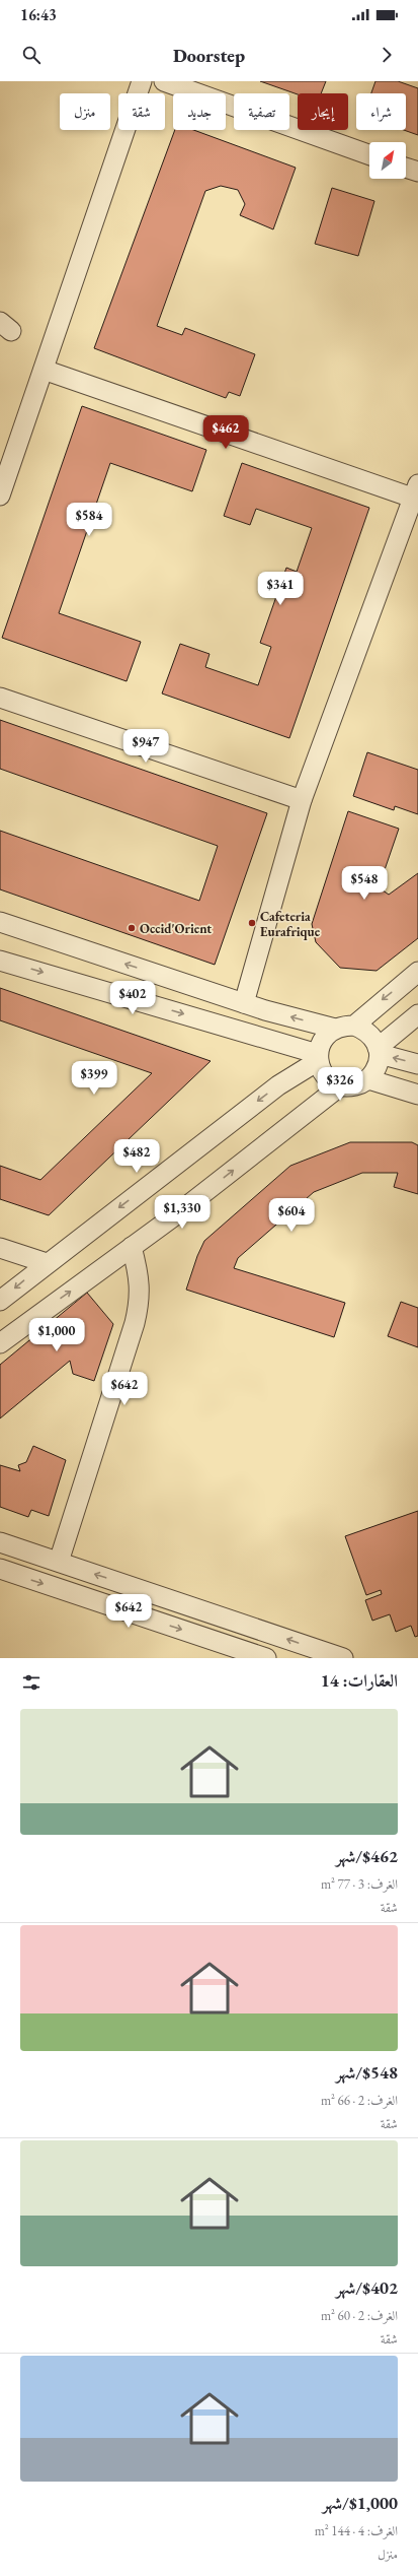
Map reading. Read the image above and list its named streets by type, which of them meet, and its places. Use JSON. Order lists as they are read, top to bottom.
{
  "places": ["Cafeteria Eurafrique", "Occid'Orient"],
  "north": "top right",
  "page": {
    "status": "16:43",
    "header": "Doorstep",
    "chip": [
      "شراء",
      "إيجار",
      "تصفية",
      "جديد",
      "شقة",
      "منزل"
    ],
    "price": [
      "$462",
      "$584",
      "$341",
      "$947",
      "$548",
      "$402",
      "$399",
      "$326",
      "$482",
      "$1,330",
      "$604",
      "$1,000",
      "$642",
      "$642"
    ],
    "heading": "العقارات: 14",
    "list": [
      {
        "name": "$462/شهر",
        "note": "الغرف: 3 · 77 m² · شقة"
      },
      {
        "name": "$548/شهر",
        "note": "الغرف: 2 · 66 m² · شقة"
      },
      {
        "name": "$402/شهر",
        "note": "الغرف: 2 · 60 m² · شقة"
      },
      {
        "name": "$1,000/شهر",
        "note": "الغرف: 4 · 144 m² · منزل"
      }
    ]
  }
}
